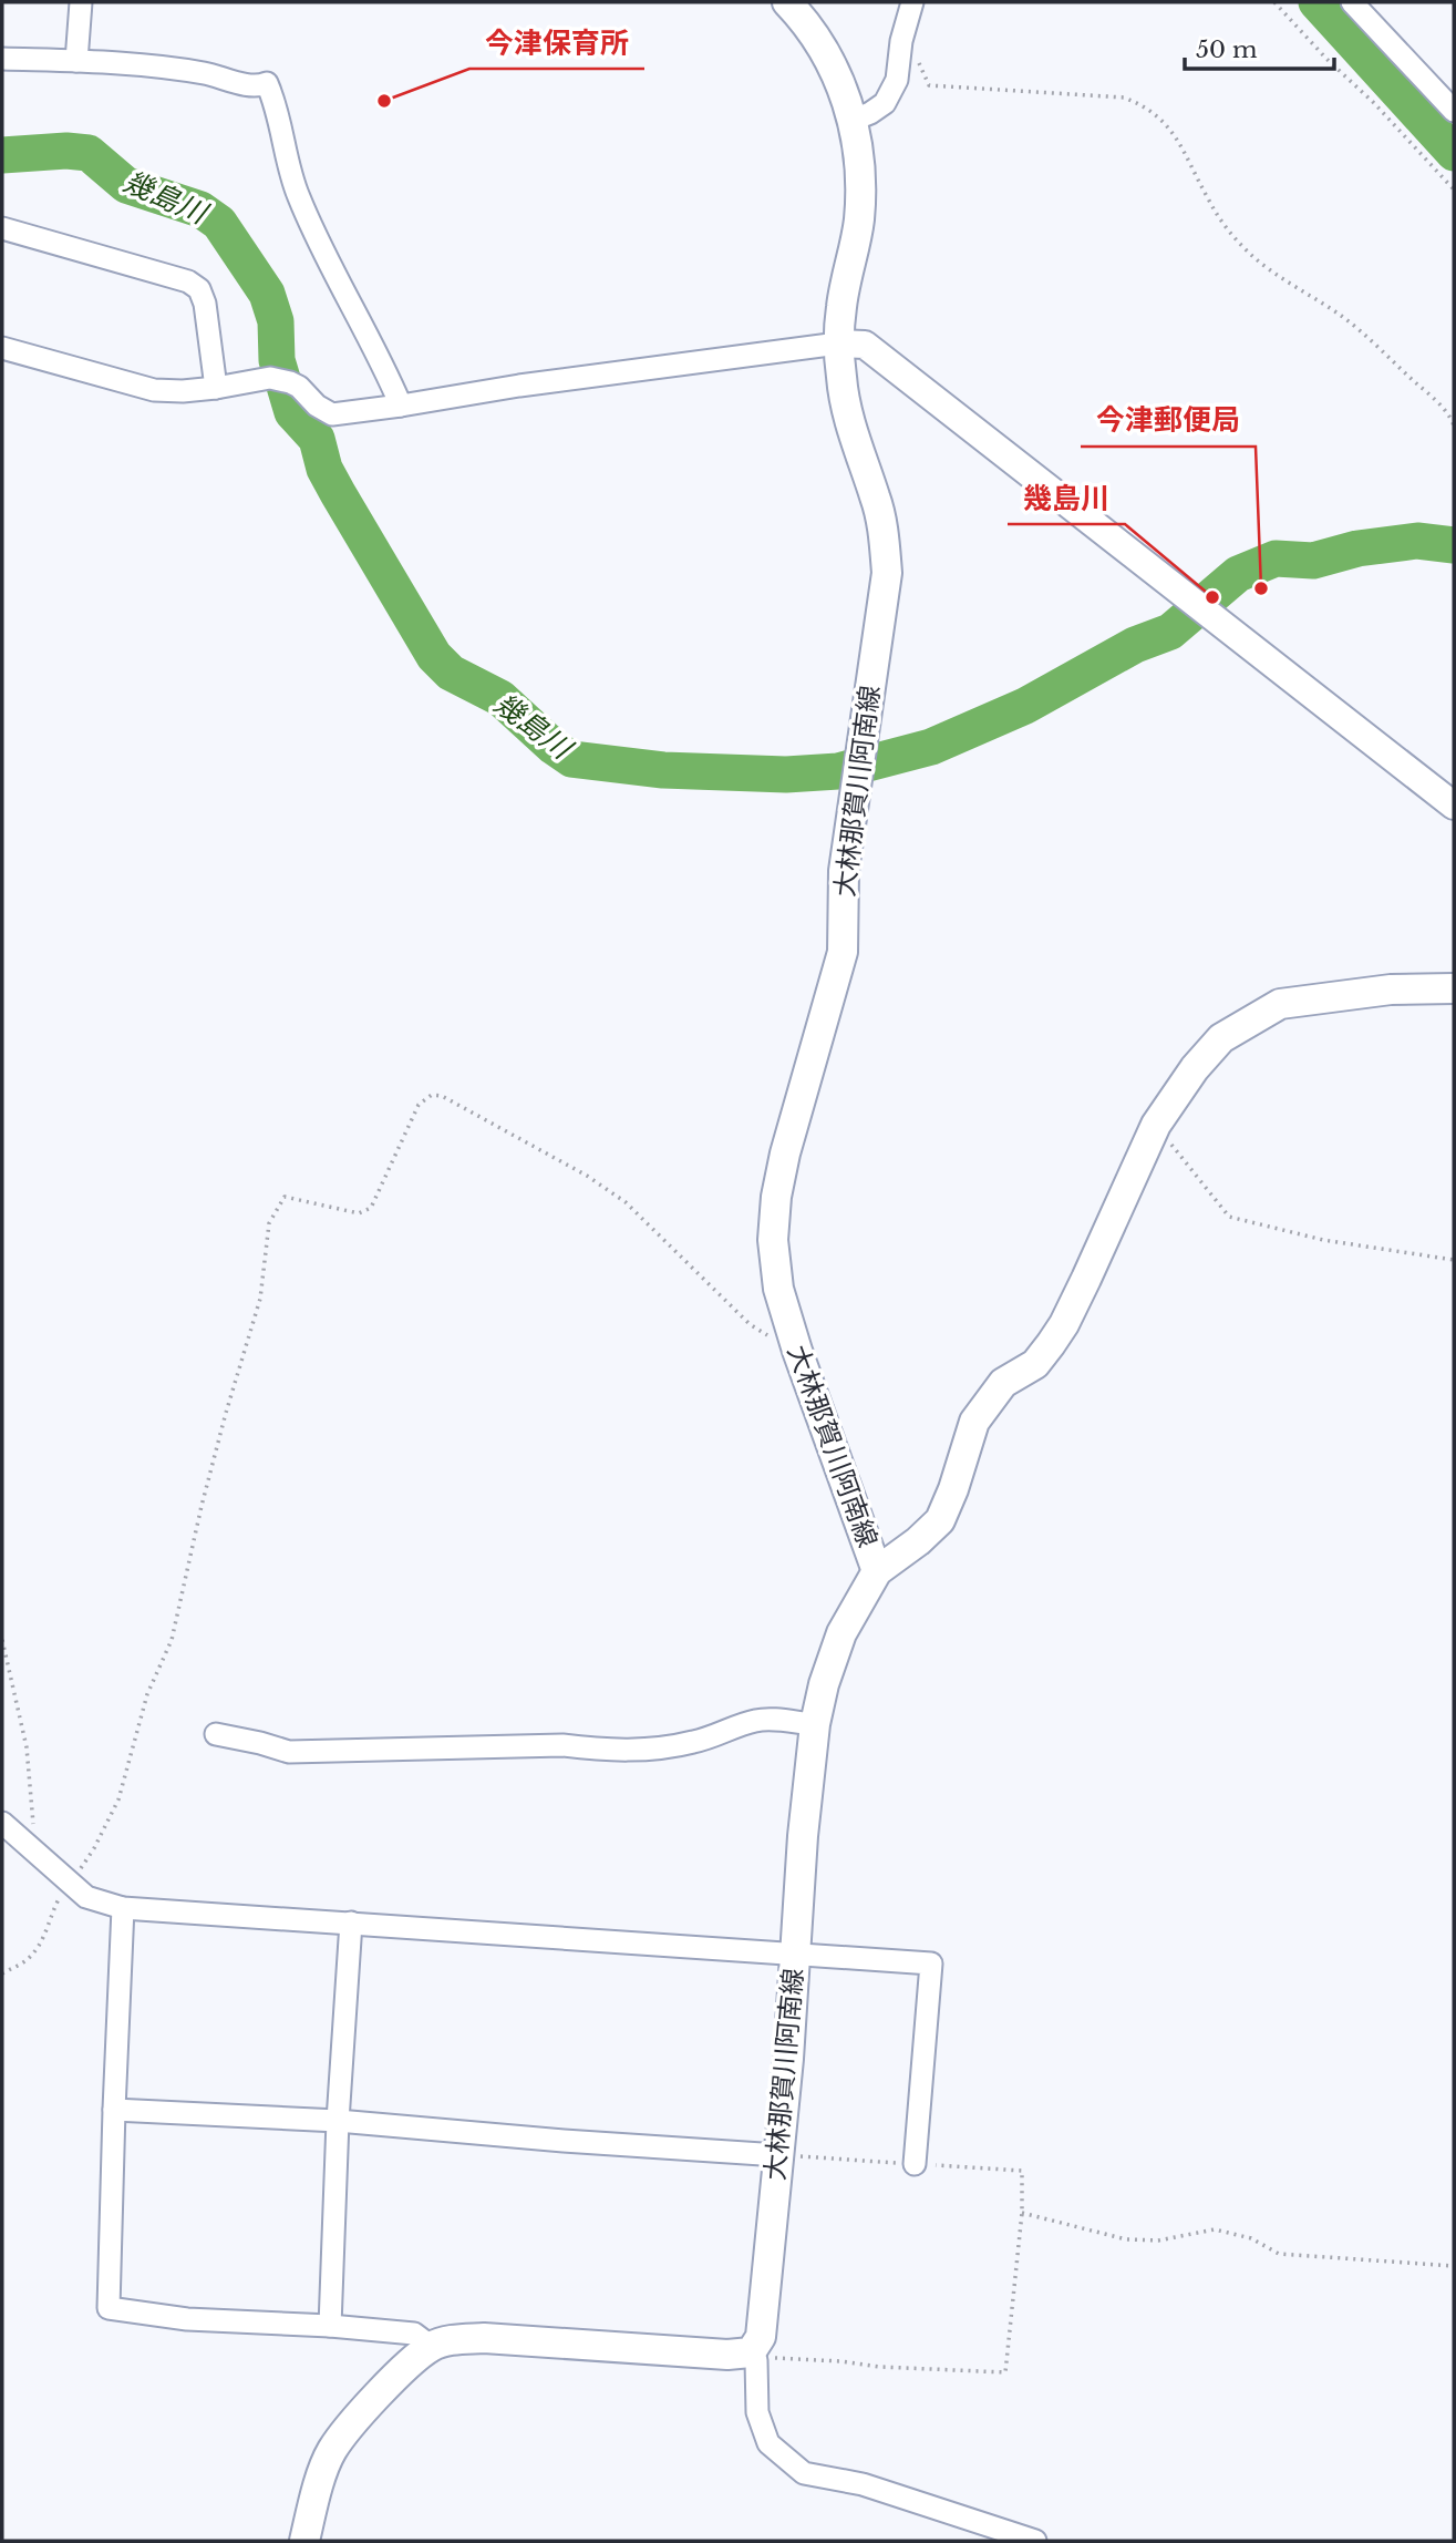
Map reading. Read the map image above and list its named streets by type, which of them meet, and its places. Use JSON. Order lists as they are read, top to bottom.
{
  "streets": {
    "main road": ["大林那賀川阿南線"]
  },
  "water": ["幾島川"],
  "places": ["今津保育所", "今津郵便局", "幾島川"],
  "scale_bar": "50 m"
}
